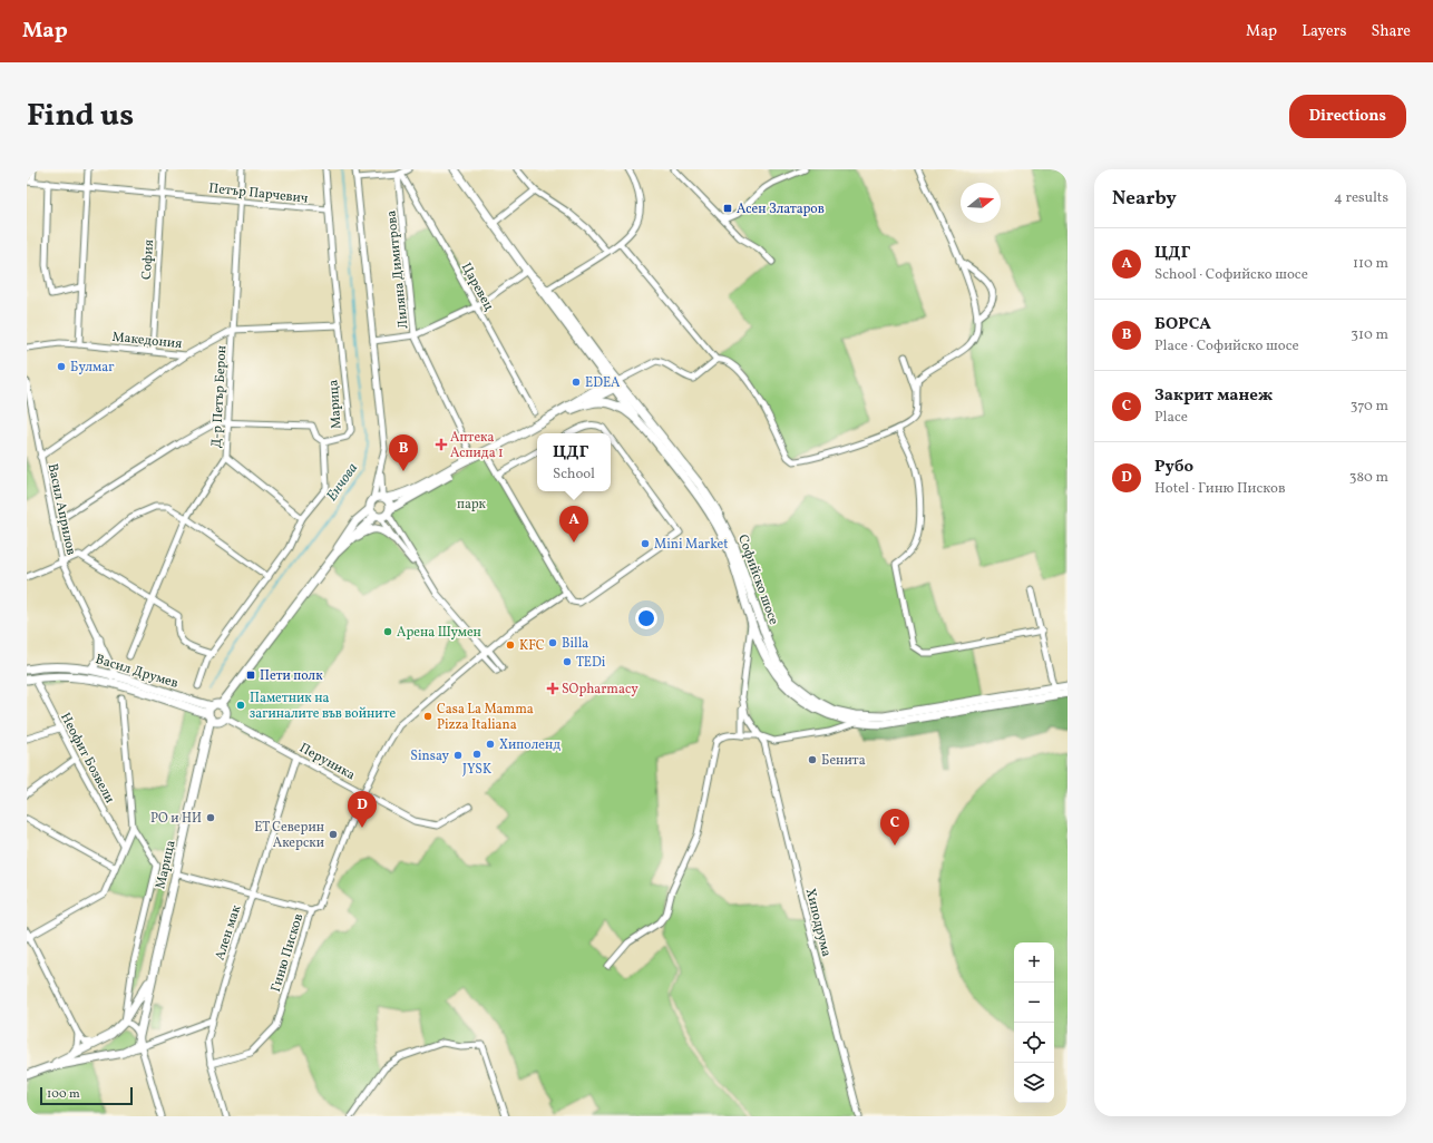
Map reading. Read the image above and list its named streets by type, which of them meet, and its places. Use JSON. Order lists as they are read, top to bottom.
{
  "streets": {
    "main road": ["Марица", "Софийско шосе", "Васил Друмев"],
    "street": [
      "Петър Парчевич",
      "София",
      "Лиляна Димитрова",
      "Царевец",
      "Македония",
      "Д-р Петър Берон",
      "Васил Априлов",
      "Неофит Бозвели",
      "Перуника",
      "Хиподрума",
      "Ален мак",
      "Гиню Писков"
    ]
  },
  "crossings": [
    ["Петър Парчевич", "София"],
    ["Петър Парчевич", "Д-р Петър Берон"],
    ["Петър Парчевич", "Марица"],
    ["София", "Македония"],
    ["Лиляна Димитрова", "Царевец"],
    ["Македония", "Д-р Петър Берон"],
    ["Македония", "Марица"],
    ["Марица", "Васил Друмев"],
    ["Васил Априлов", "Васил Друмев"],
    ["Васил Друмев", "Неофит Бозвели"],
    ["Перуника", "Ален мак"],
    ["Перуника", "Гиню Писков"],
    ["Ален мак", "Гиню Писков"]
  ],
  "water": ["Енчова"],
  "parks": ["парк"],
  "places": {
    "transit": ["Асен Златаров", "Пети полк"],
    "other": [
      "Булмаг",
      "EDEA",
      "Mini Market",
      "Арена Шумен",
      "Billa",
      "KFC",
      "TEDi",
      "Паметник на загиналите във войните",
      "Casa La Mamma Pizza Italiana",
      "Хиполенд",
      "JYSK",
      "Sinsay",
      "Бенита",
      "РО и НИ",
      "ЕТ Северин Акерски"
    ],
    "health": ["Аптека Аспида 1", "SOpharmacy"]
  },
  "scale_bar": "100 m",
  "north": "right",
  "page": {
    "header": "Map",
    "nav": ["Map", "Layers", "Share"],
    "title": "Find us",
    "buttons": "Directions",
    "heading": ["Nearby", "4 results"],
    "list": [
      {
        "mark": "A",
        "name": "ЦДГ",
        "note": "School · Софийско шосе",
        "value": "110 m"
      },
      {
        "mark": "B",
        "name": "БОРСА",
        "note": "Place · Софийско шосе",
        "value": "310 m"
      },
      {
        "mark": "C",
        "name": "Закрит манеж",
        "note": "Place",
        "value": "370 m"
      },
      {
        "mark": "D",
        "name": "Рубо",
        "note": "Hotel · Гиню Писков",
        "value": "380 m"
      }
    ],
    "popup": ["ЦДГ", "School"],
    "pins": [
      "B",
      "A",
      "D",
      "C"
    ],
    "map_buttons": ["+", "−"],
    "scale": "100 m"
  }
}
